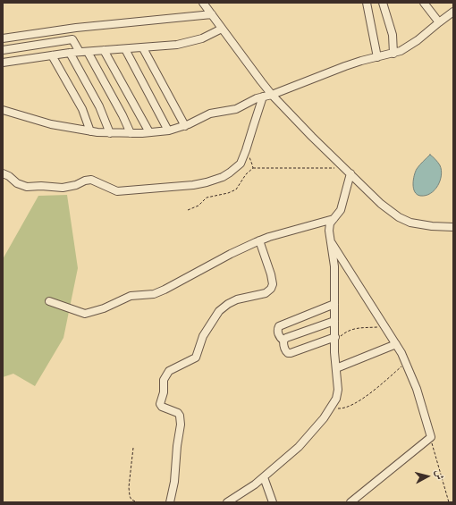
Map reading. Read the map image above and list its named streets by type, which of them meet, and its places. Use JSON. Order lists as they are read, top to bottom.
{
  "north": "right"
}
